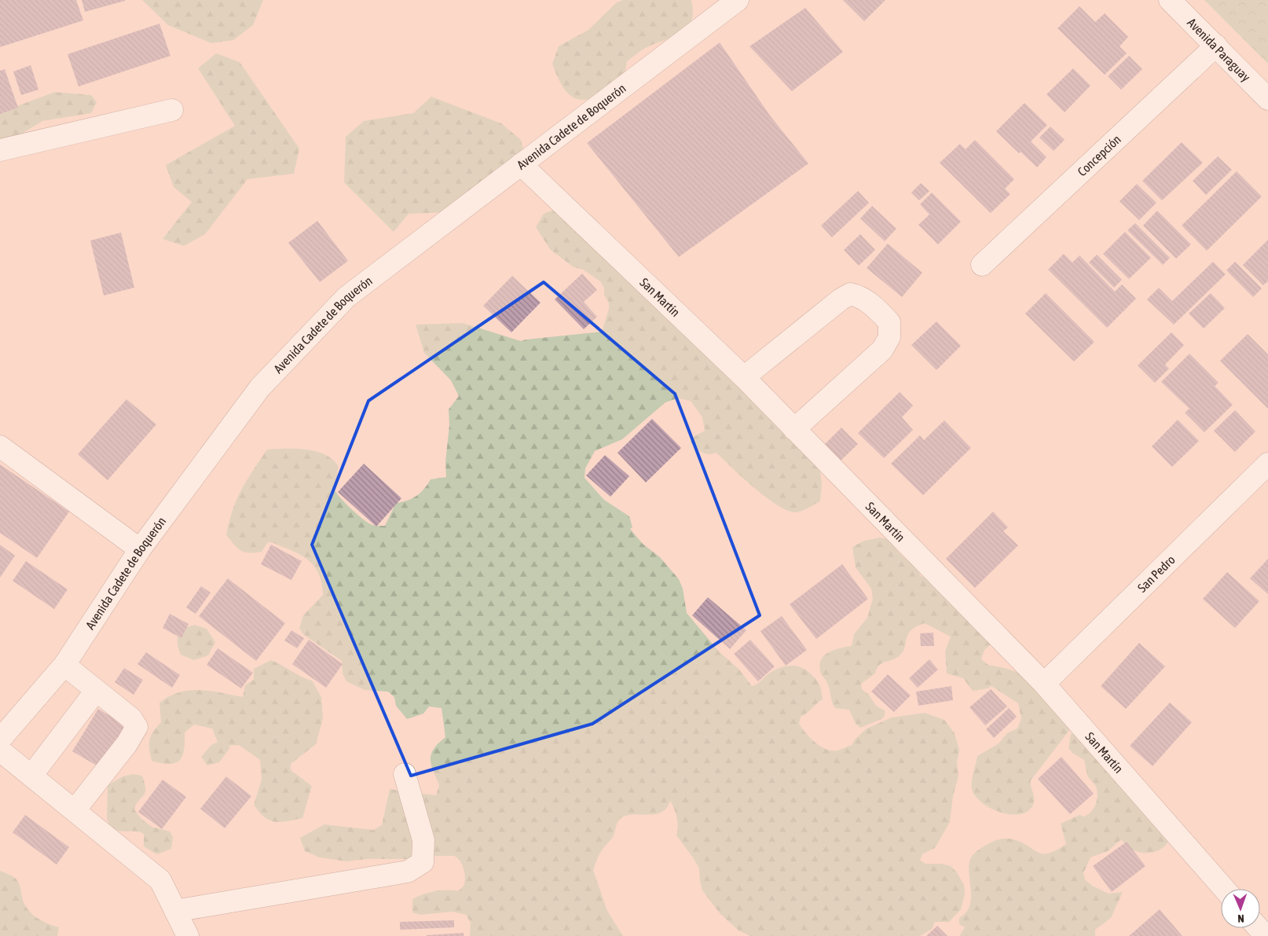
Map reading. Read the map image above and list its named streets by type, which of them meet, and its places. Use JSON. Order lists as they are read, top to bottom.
{
  "streets": {
    "street": [
      "Avenida Paraguay",
      "Avenida Cadete de Boquerón",
      "Concepción",
      "San Martín",
      "San Pedro"
    ]
  },
  "crossings": [
    ["Avenida Paraguay", "Concepción"],
    ["Avenida Cadete de Boquerón", "San Martín"],
    ["San Martín", "San Pedro"]
  ],
  "north": "bottom"
}
